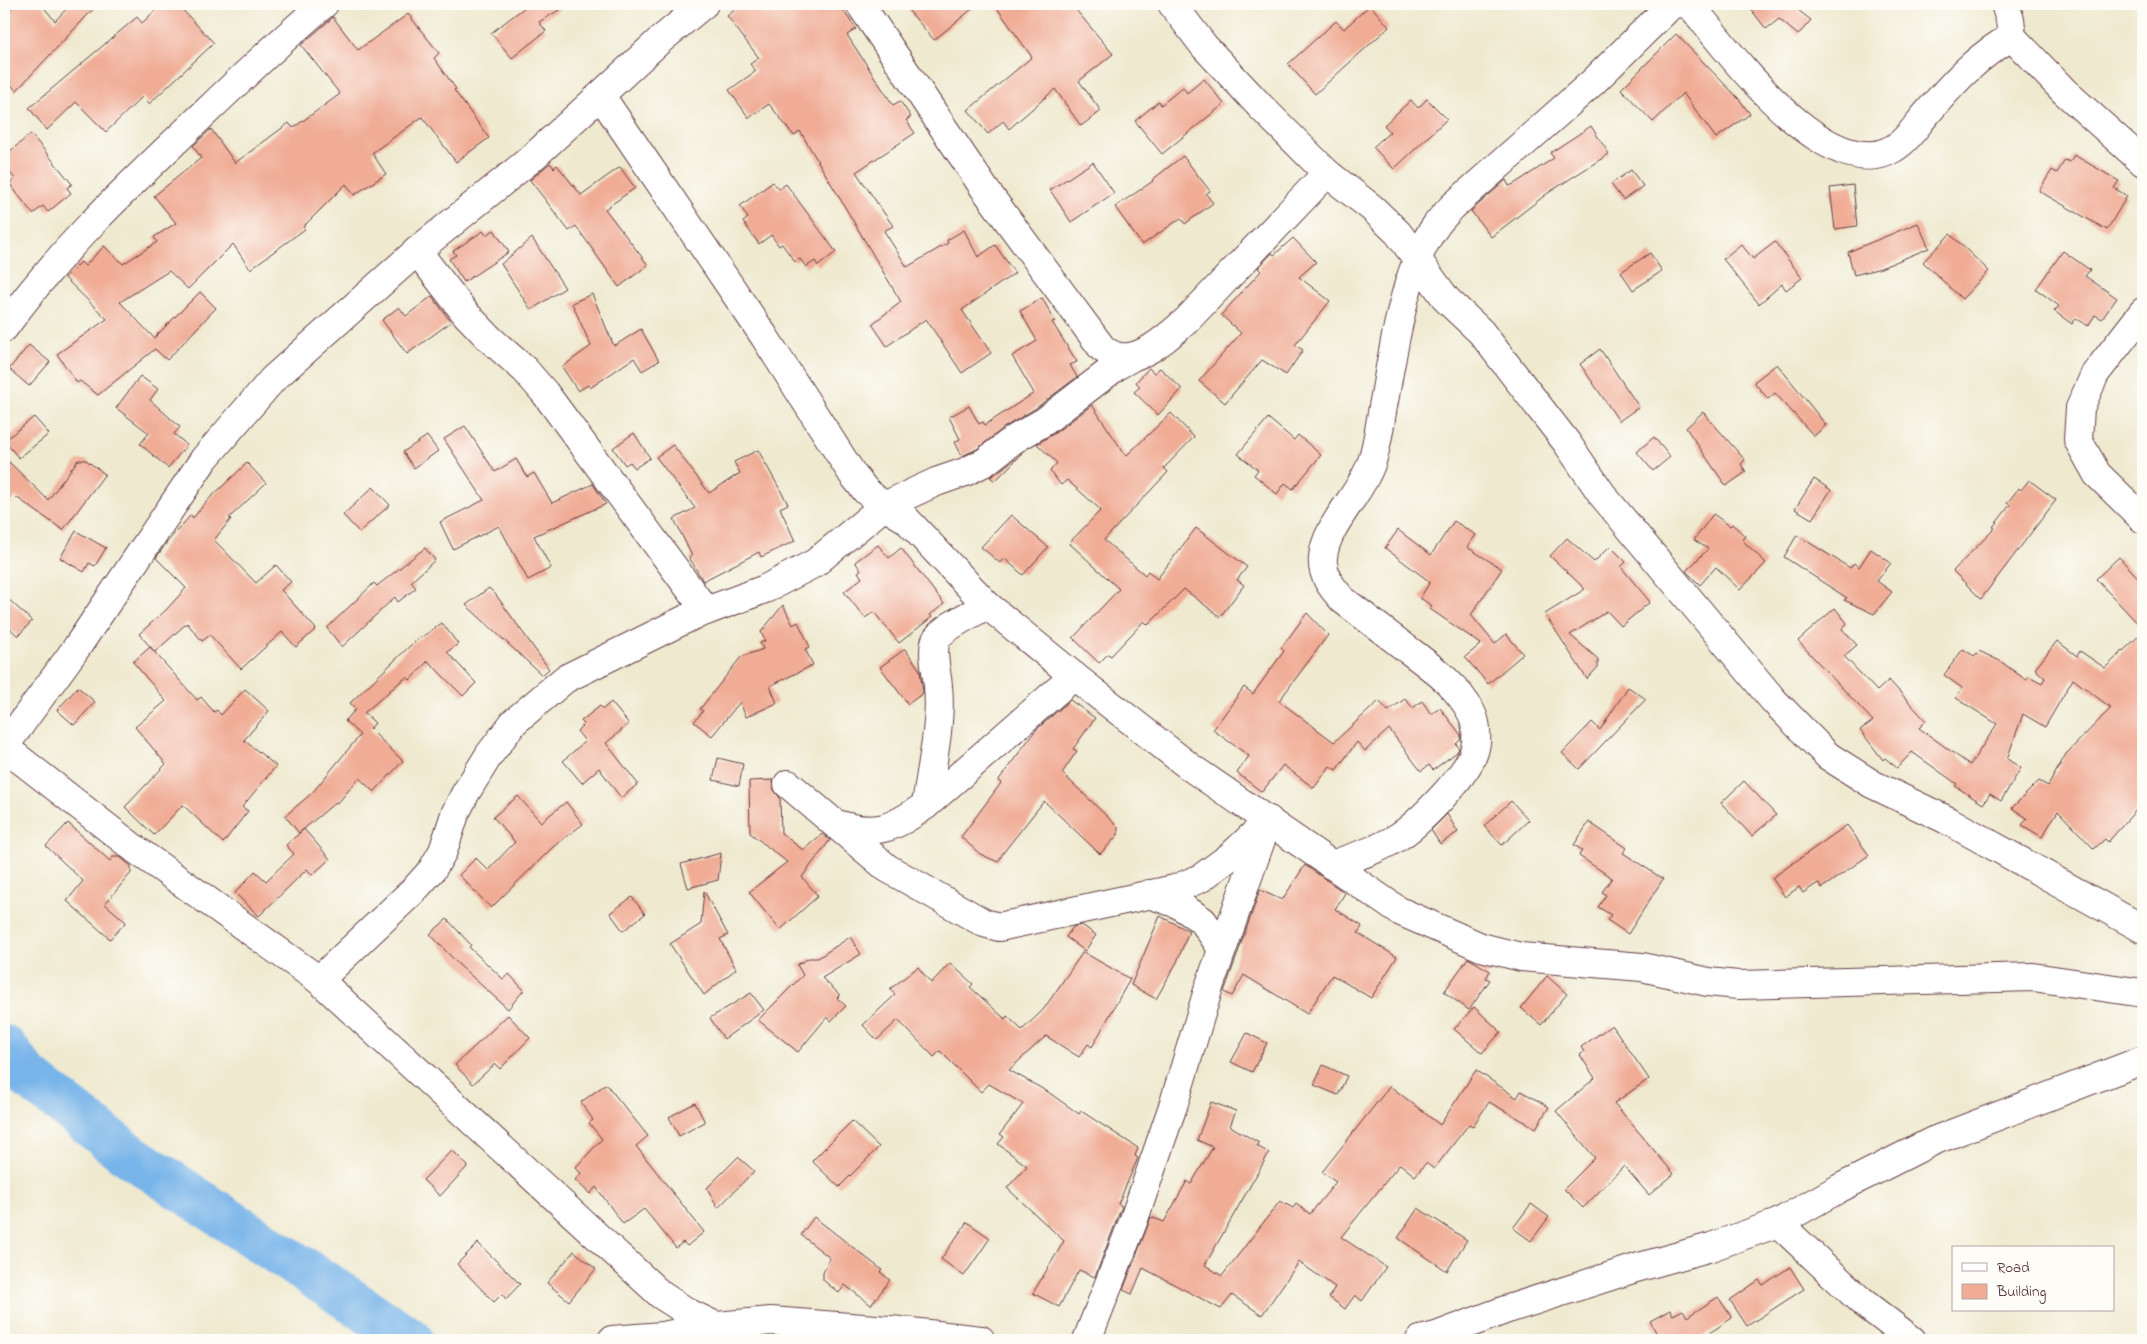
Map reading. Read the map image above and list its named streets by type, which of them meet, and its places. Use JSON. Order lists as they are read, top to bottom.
{
  "legend": ["Road", "Building"]
}
